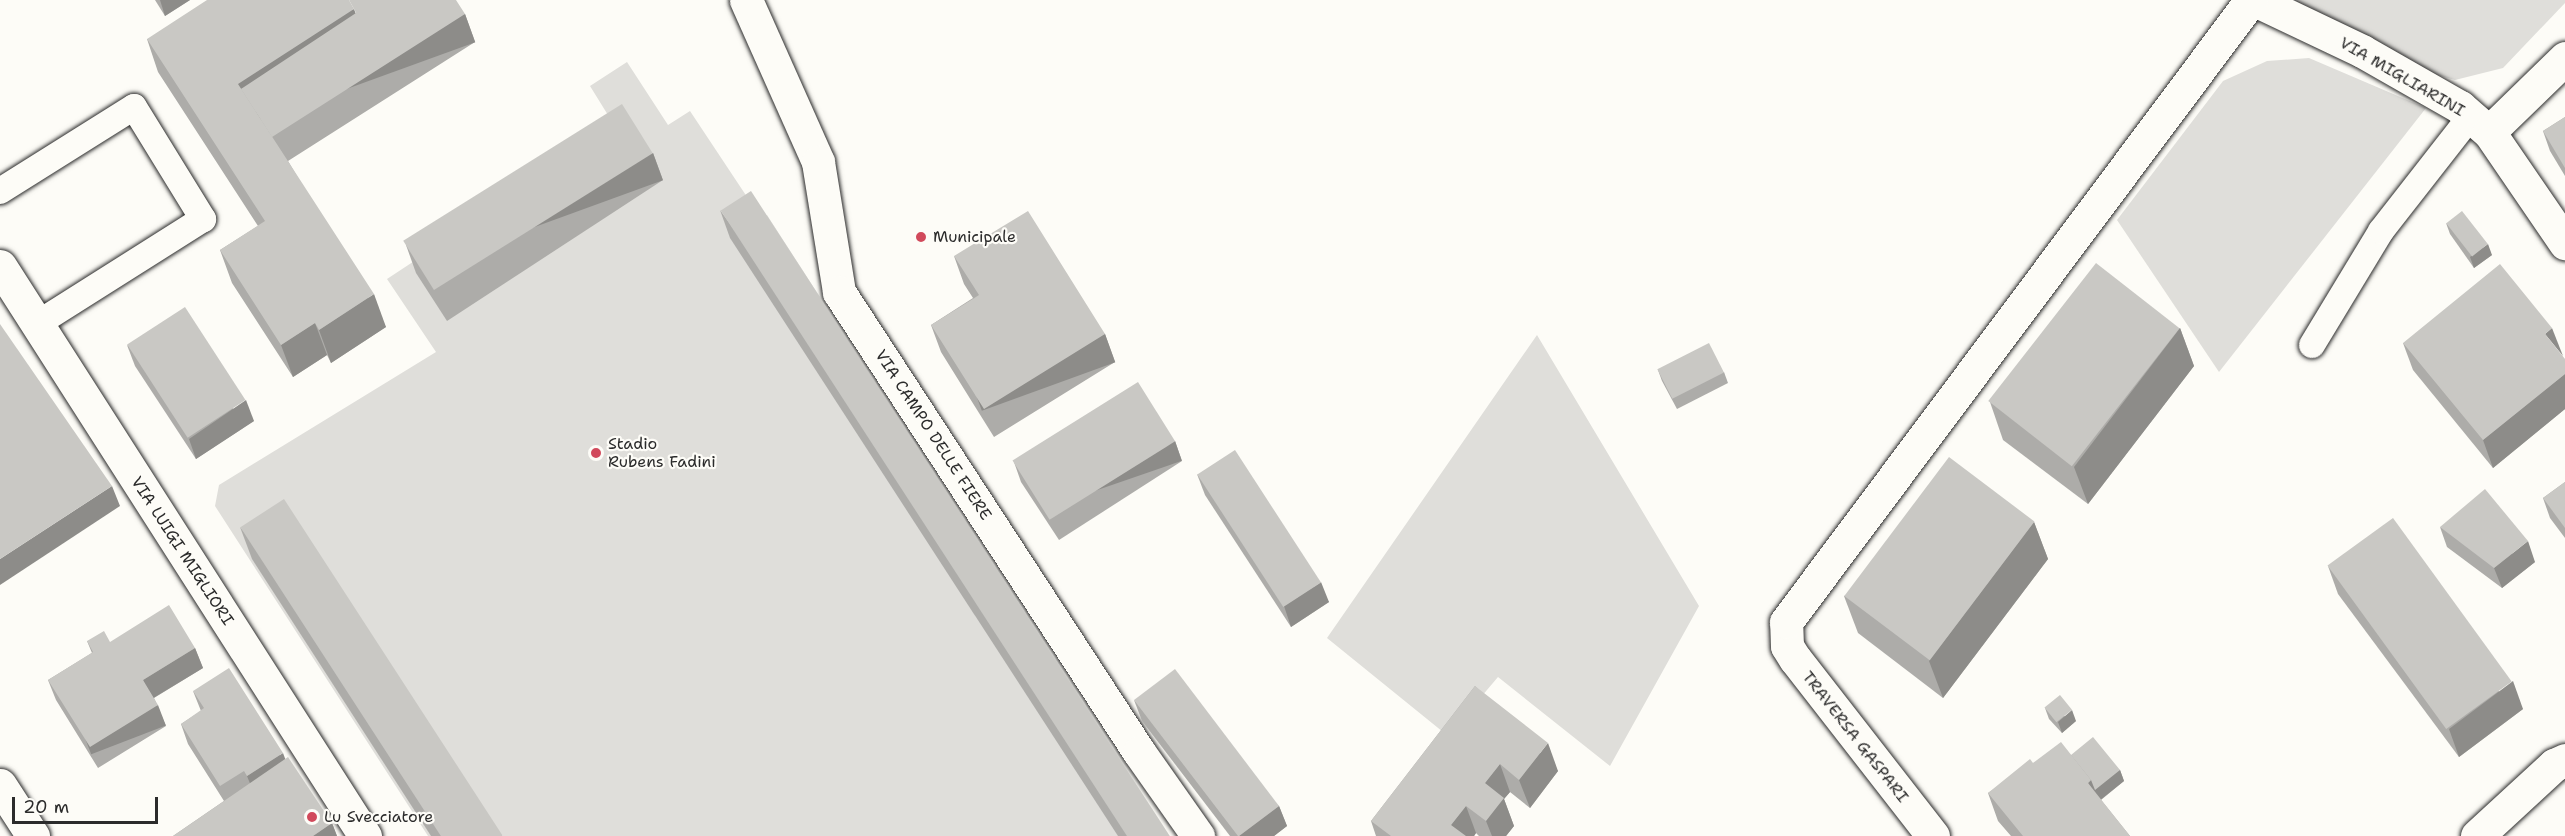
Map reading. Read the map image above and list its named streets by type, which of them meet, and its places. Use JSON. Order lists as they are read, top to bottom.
{
  "streets": {
    "street": [
      "VIA MIGLIARINI",
      "VIA CAMPO DELLE FIERE",
      "VIA LUIGI MIGLIORI",
      "TRAVERSA GASPARI"
    ]
  },
  "crossings": [
    ["VIA MIGLIARINI", "TRAVERSA GASPARI"]
  ],
  "places": ["Municipale", "Stadio Rubens Fadini", "Lu Svecciatore"],
  "scale_bar": "20 m"
}
